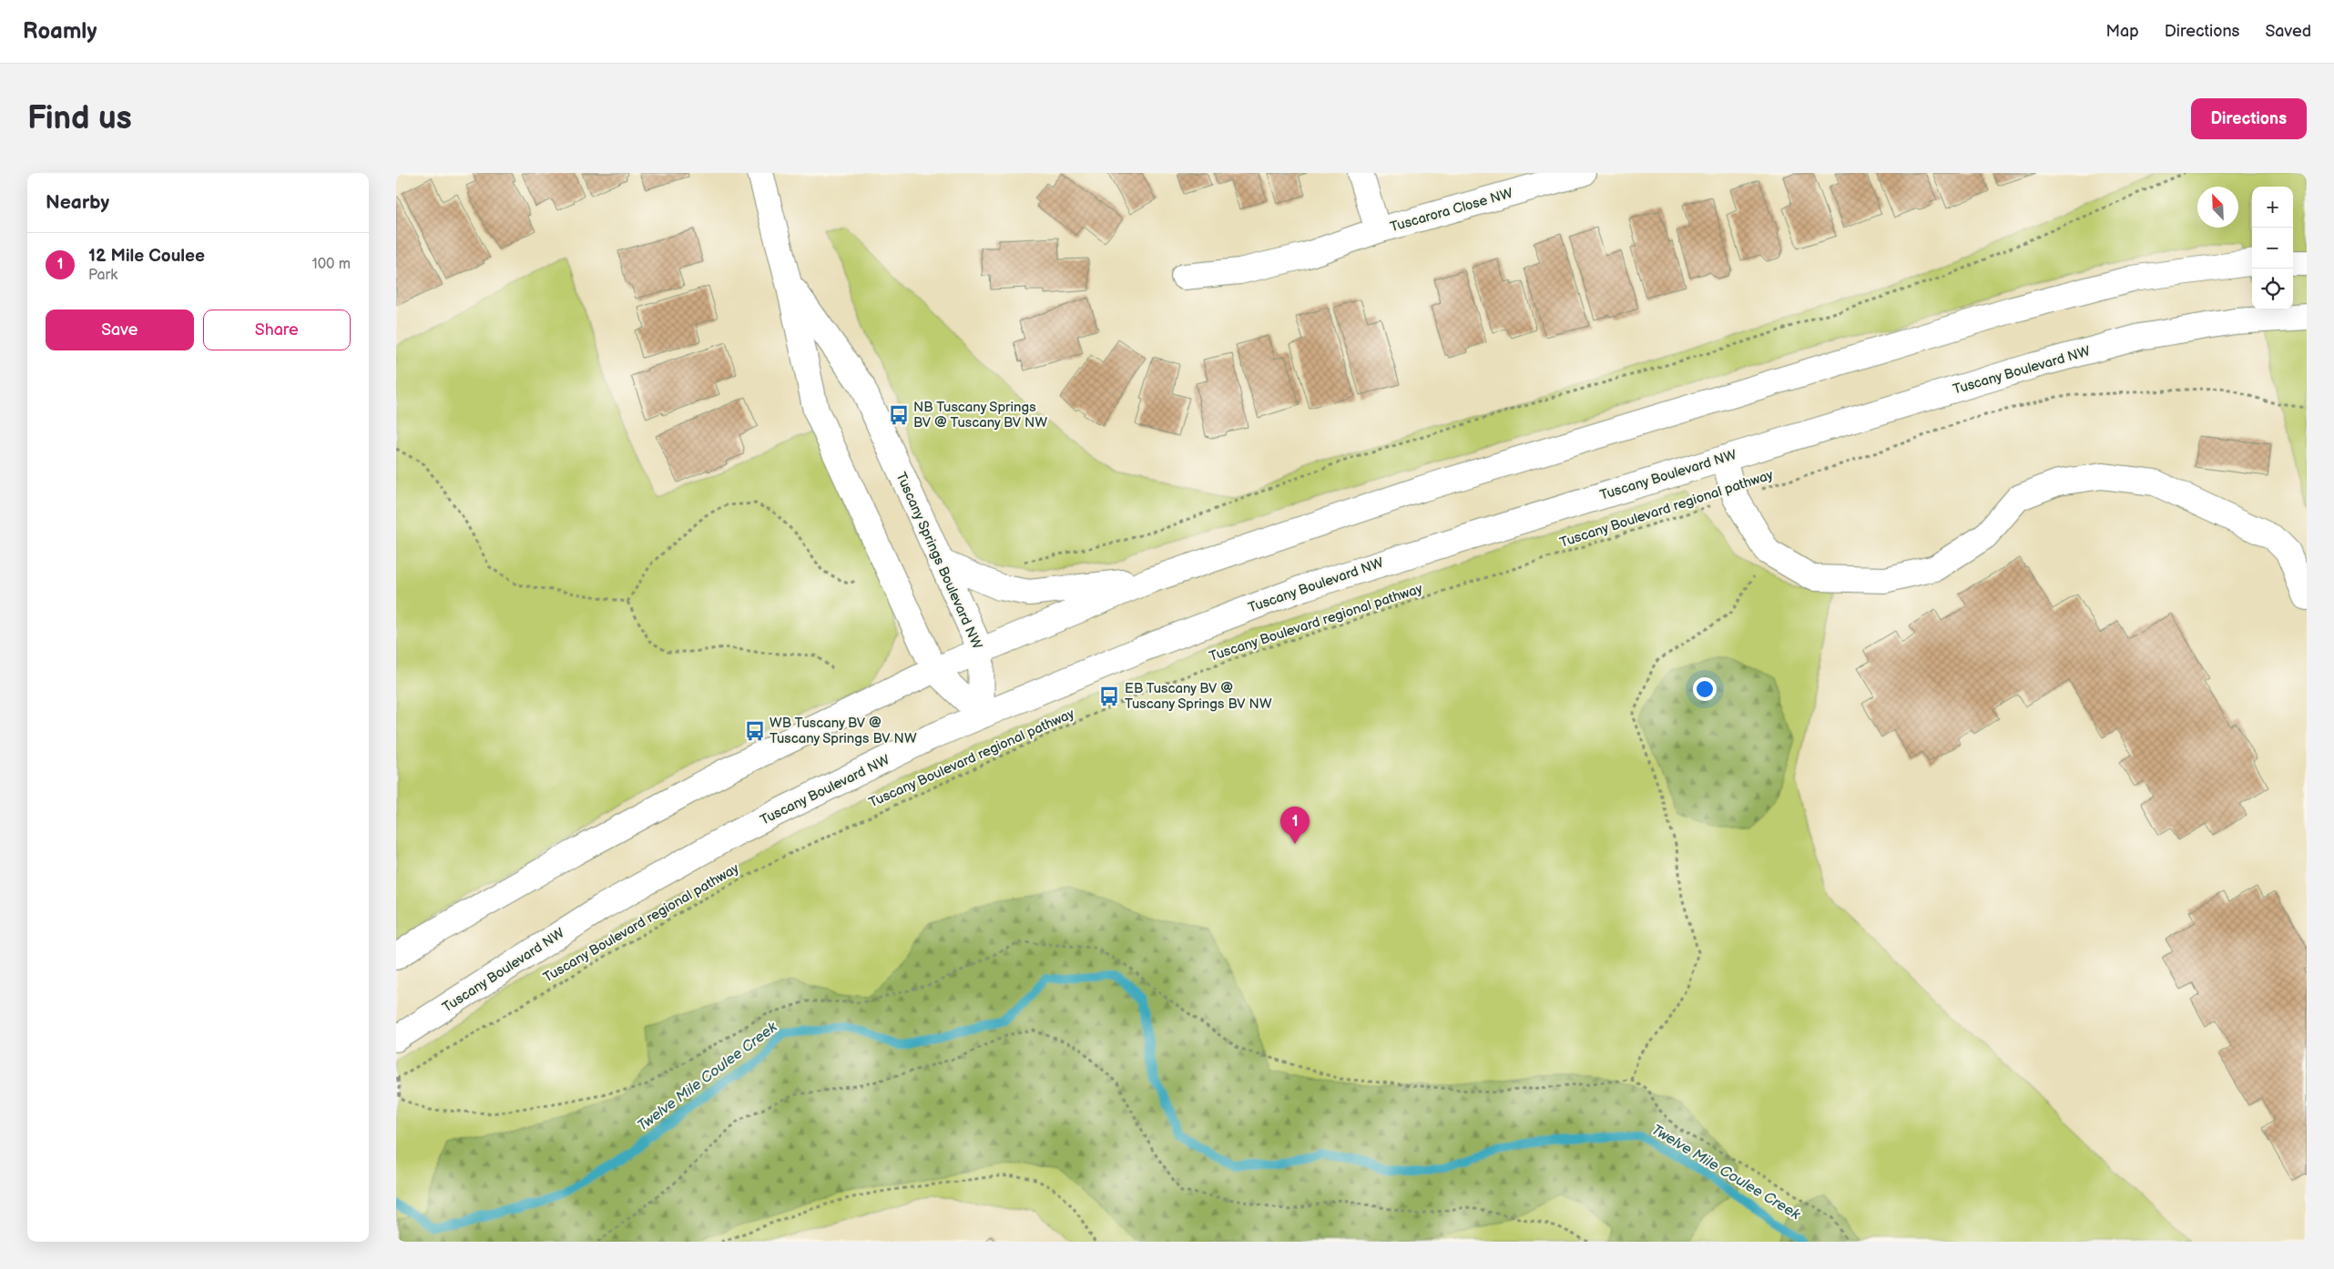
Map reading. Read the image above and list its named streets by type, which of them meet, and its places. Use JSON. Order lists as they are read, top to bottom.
{
  "streets": {
    "street": ["Tuscarora Close NW", "Tuscany Boulevard NW", "Tuscany Springs Boulevard NW"],
    "path": ["Tuscany Boulevard regional pathway"]
  },
  "crossings": [
    ["Tuscany Boulevard NW", "Tuscany Springs Boulevard NW"]
  ],
  "water": ["Twelve Mile Coulee Creek"],
  "places": {
    "bus stop": ["NB Tuscany Springs BV @ Tuscany BV NW", "EB Tuscany BV @ Tuscany Springs BV NW", "WB Tuscany BV @ Tuscany Springs BV NW"]
  },
  "north": "top left",
  "page": {
    "header": "Roamly",
    "nav": ["Map", "Directions", "Saved"],
    "buttons": [
      "Directions",
      ["Save", "Share"]
    ],
    "title": "Find us",
    "heading": "Nearby",
    "map_buttons": ["+", "−"],
    "list": [
      {
        "mark": "1",
        "name": "12 Mile Coulee",
        "note": "Park",
        "value": "100 m"
      }
    ],
    "pins": "1"
  }
}
